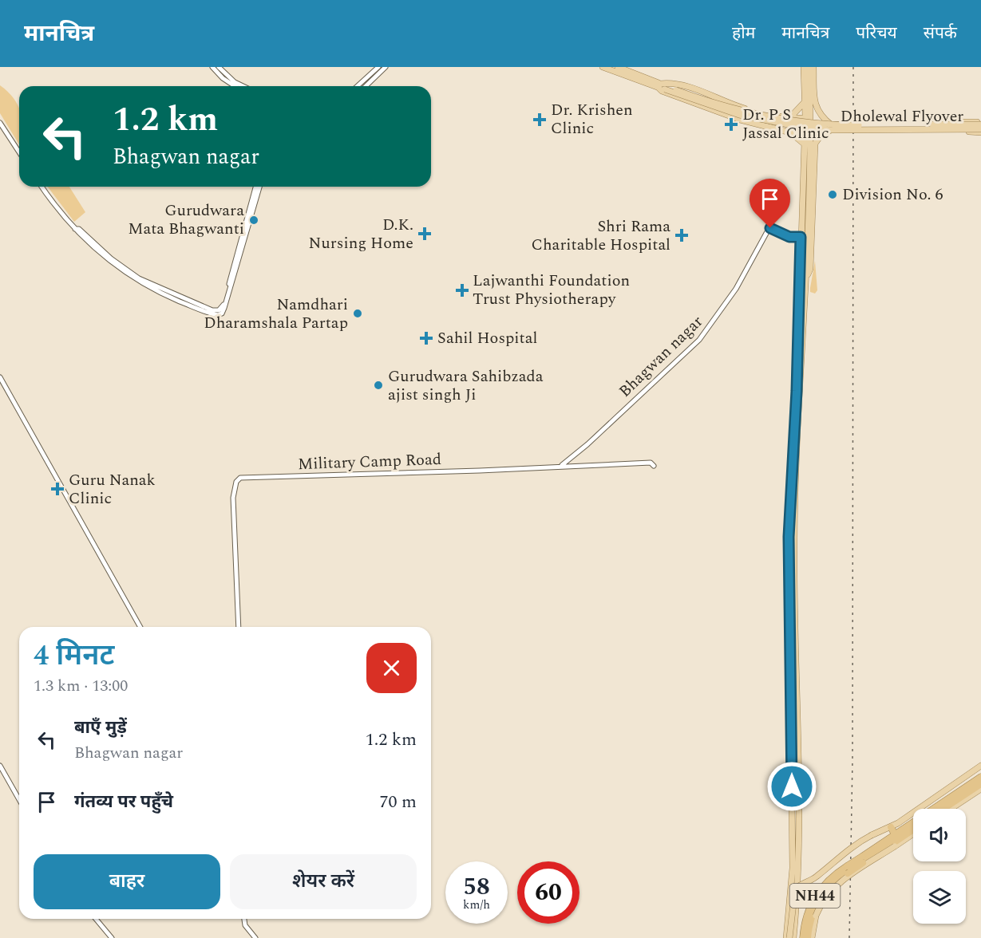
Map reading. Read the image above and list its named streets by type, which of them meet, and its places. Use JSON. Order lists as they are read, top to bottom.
{
  "streets": {
    "highway": ["NH44"],
    "main road": ["Dholewal Flyover"],
    "street": ["Bhagwan nagar", "Military Camp Road"]
  },
  "crossings": [
    ["Bhagwan nagar", "Military Camp Road"]
  ],
  "places": {
    "health": [
      "Dr. Krishen Clinic",
      "Dr. P S Jassal Clinic",
      "D.K. Nursing Home",
      "Shri Rama Charitable Hospital",
      "Lajwanthi Foundation Trust Physiotherapy",
      "Sahil Hospital",
      "Guru Nanak Clinic"
    ],
    "other": [
      "Division No. 6",
      "Gurudwara Mata Bhagwanti",
      "Namdhari Dharamshala Partap",
      "Gurudwara Sahibzada ajist singh Ji"
    ]
  },
  "page": {
    "header": "मानचित्र",
    "nav": [
      "होम",
      "मानचित्र",
      "परिचय",
      "संपर्क"
    ],
    "turn": ["1.2 km", "Bhagwan nagar"],
    "heading": ["4 मिनट", "1.3 km · 13:00"],
    "list": [
      {
        "name": "बाएँ मुड़ें",
        "note": "Bhagwan nagar",
        "value": "1.2 km"
      },
      {
        "name": "गंतव्य पर पहुँचे",
        "value": "70 m"
      }
    ],
    "buttons": ["बाहर", "शेयर करें"],
    "speed": "58 km/h",
    "limit": "60"
  }
}
